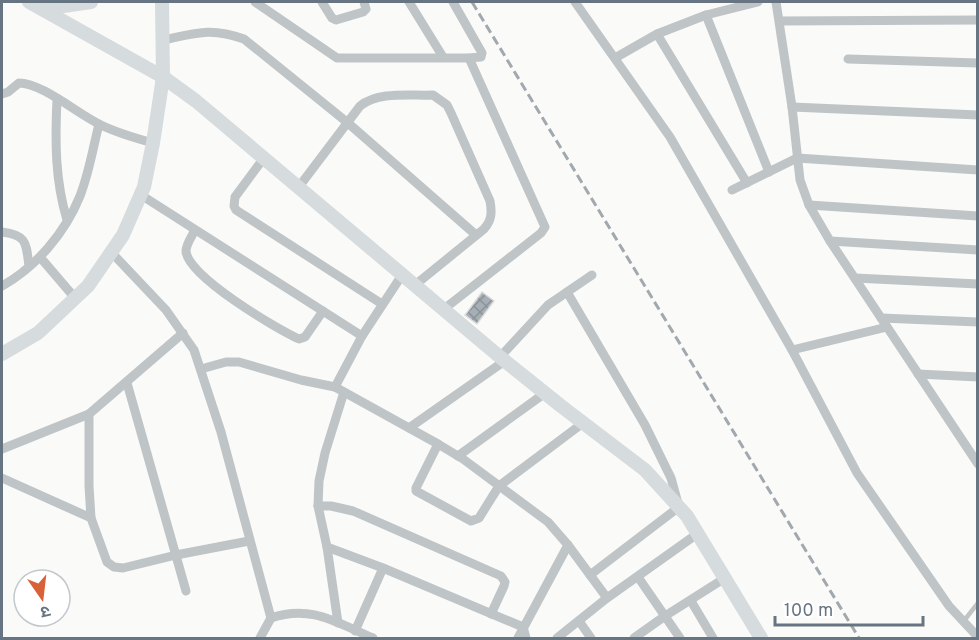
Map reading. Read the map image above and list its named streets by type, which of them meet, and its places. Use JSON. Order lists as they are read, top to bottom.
{
  "scale_bar": "100 m",
  "north": "bottom"
}
